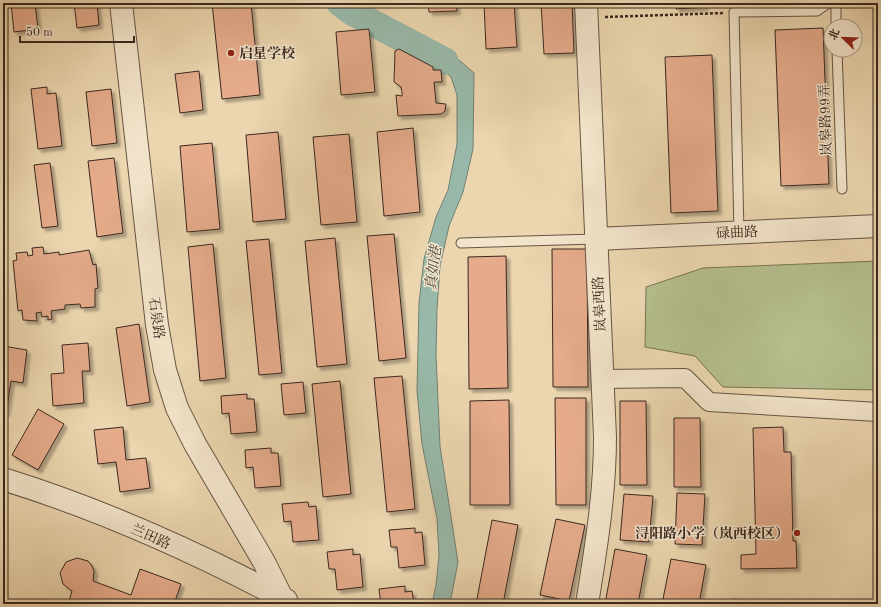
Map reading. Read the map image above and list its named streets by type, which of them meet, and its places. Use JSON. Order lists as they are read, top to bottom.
{
  "streets": {
    "street": [
      "碌曲路",
      "岚皋西路",
      "石泉路",
      "兰田路"
    ],
    "lane": ["岚皋路99弄"]
  },
  "crossings": [
    ["碌曲路", "岚皋西路"],
    ["石泉路", "兰田路"]
  ],
  "water": ["真如港"],
  "places": ["启星学校", "浔阳路小学（岚西校区）"],
  "scale_bar": "50 m",
  "north": "top left"
}
